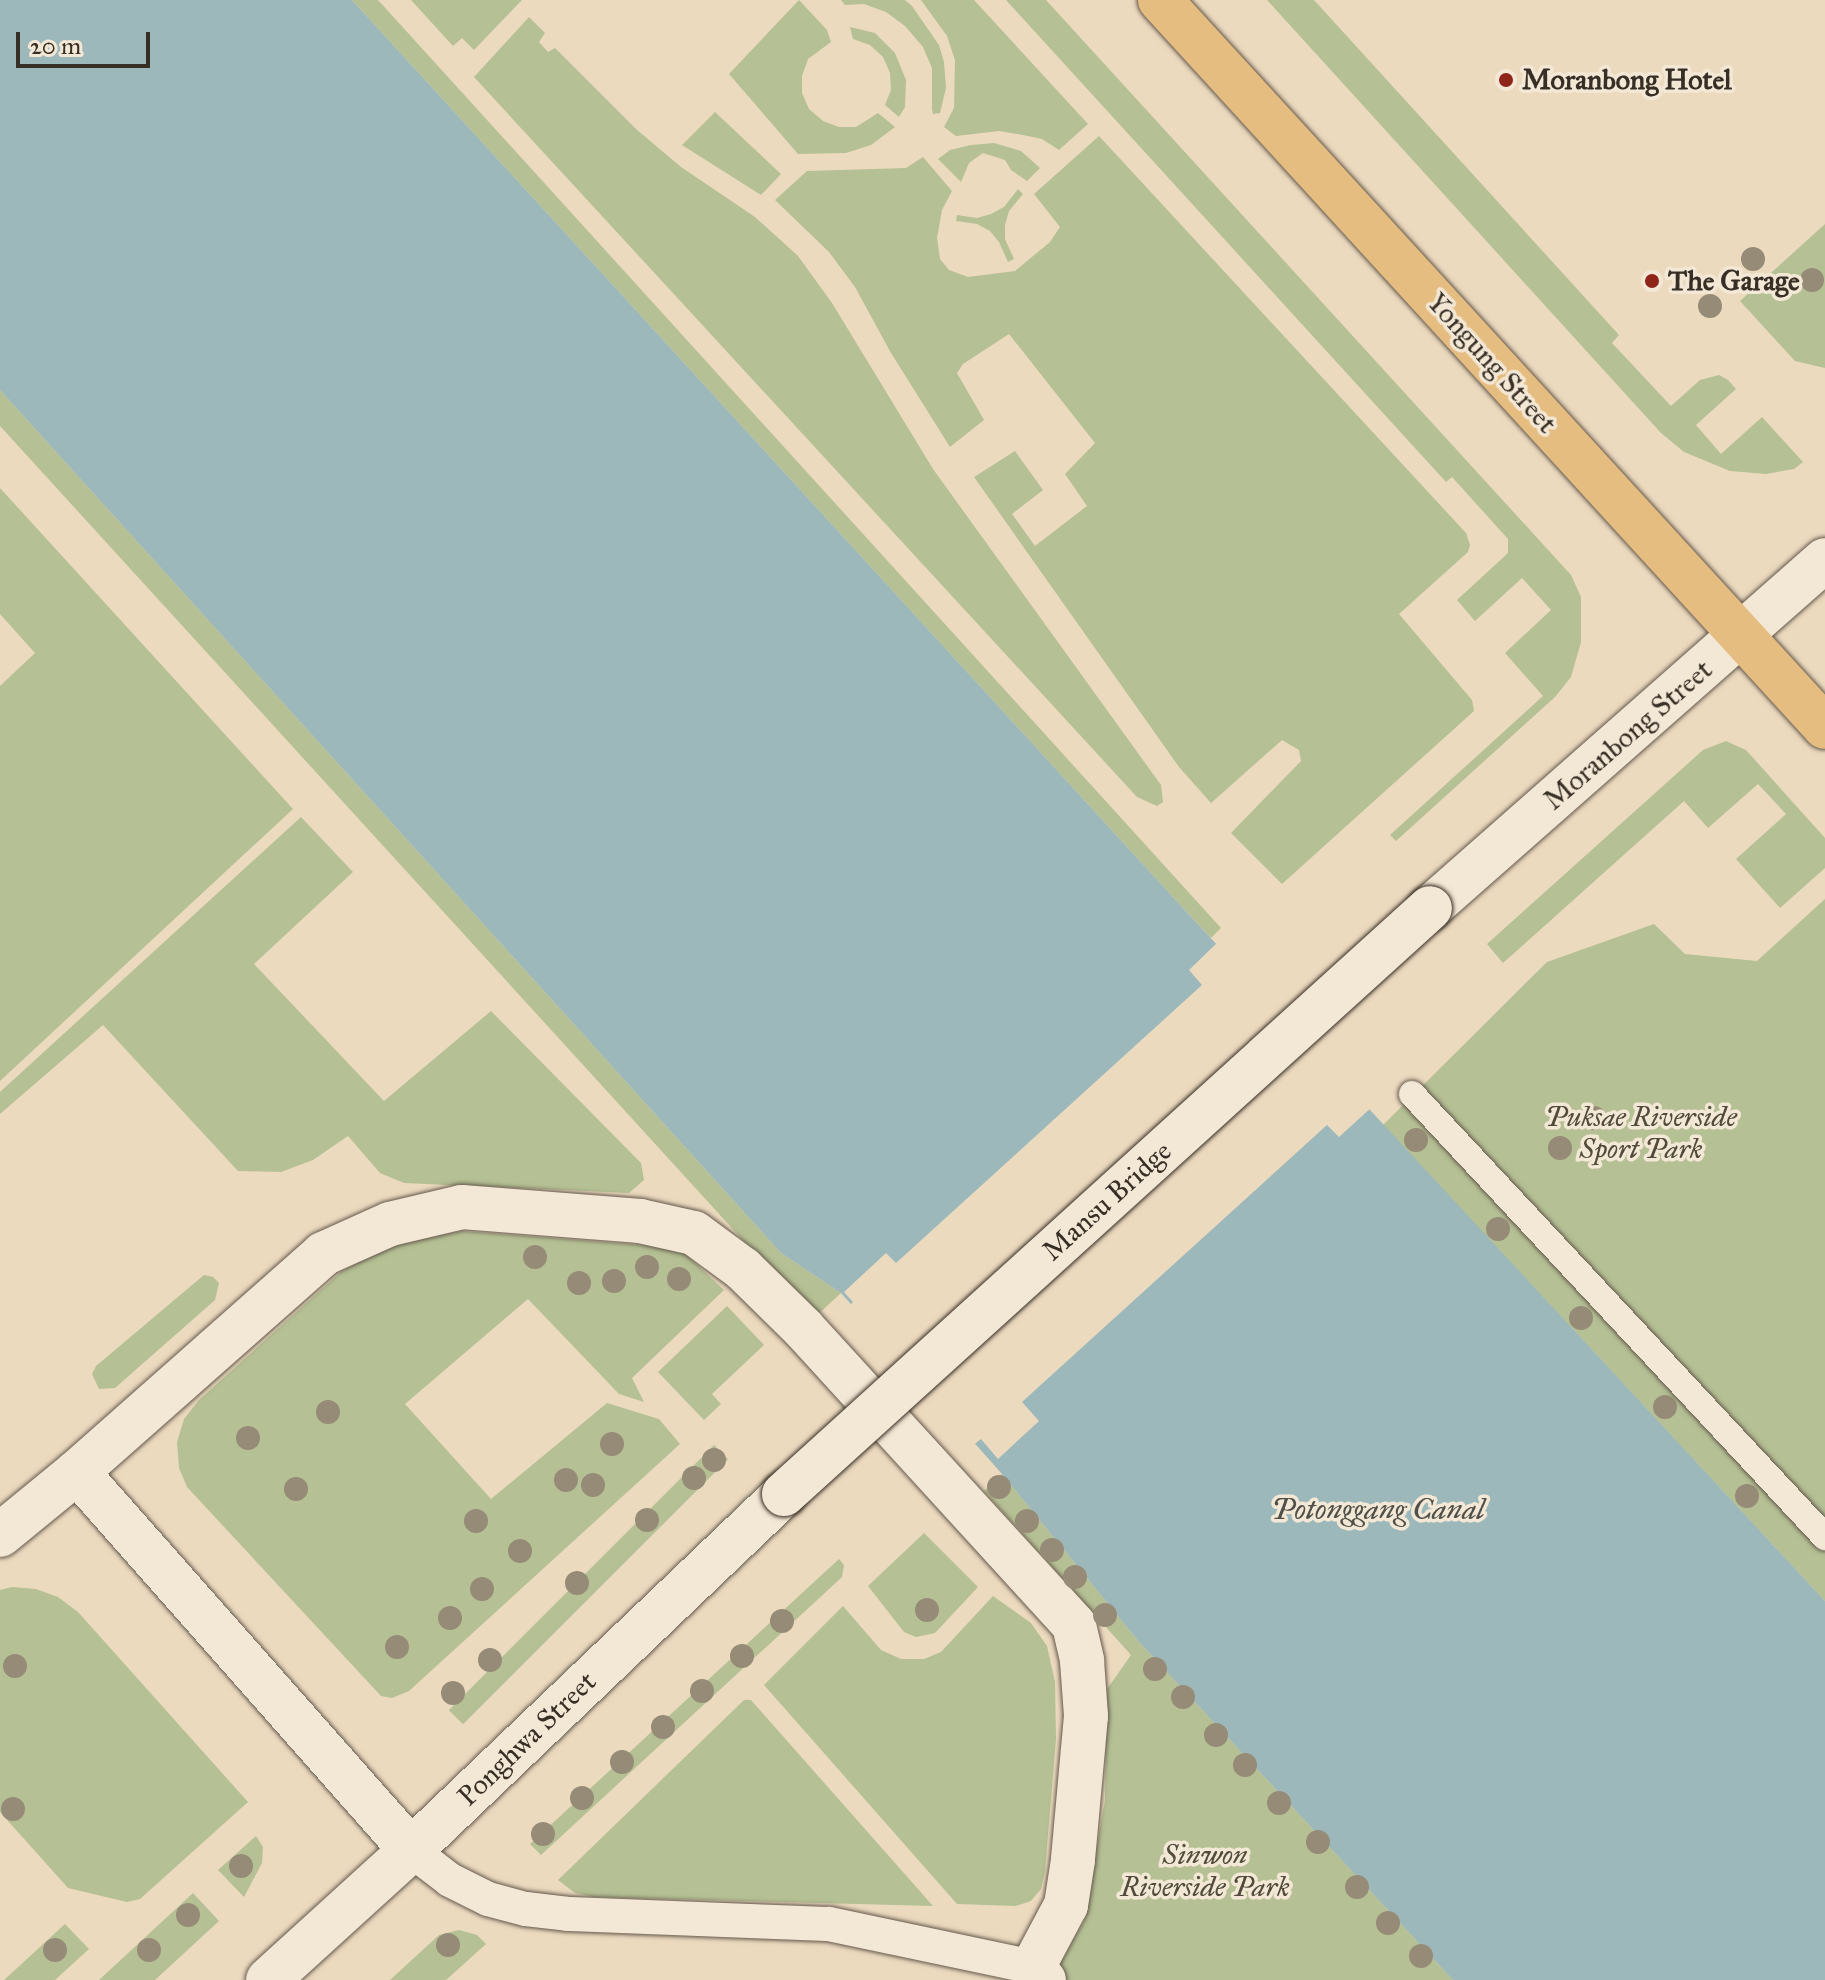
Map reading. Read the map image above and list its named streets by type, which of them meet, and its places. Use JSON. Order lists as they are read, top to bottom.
{
  "streets": {
    "main road": ["Yongung Street"],
    "street": ["Moranbong Street", "Mansu Bridge", "Ponghwa Street"]
  },
  "crossings": [
    ["Yongung Street", "Moranbong Street"],
    ["Moranbong Street", "Mansu Bridge"],
    ["Mansu Bridge", "Ponghwa Street"]
  ],
  "water": ["Potonggang Canal"],
  "parks": ["Puksae Riverside Sport Park", "Sinwon Riverside Park"],
  "places": ["Moranbong Hotel", "The Garage"],
  "scale_bar": "20 m"
}
